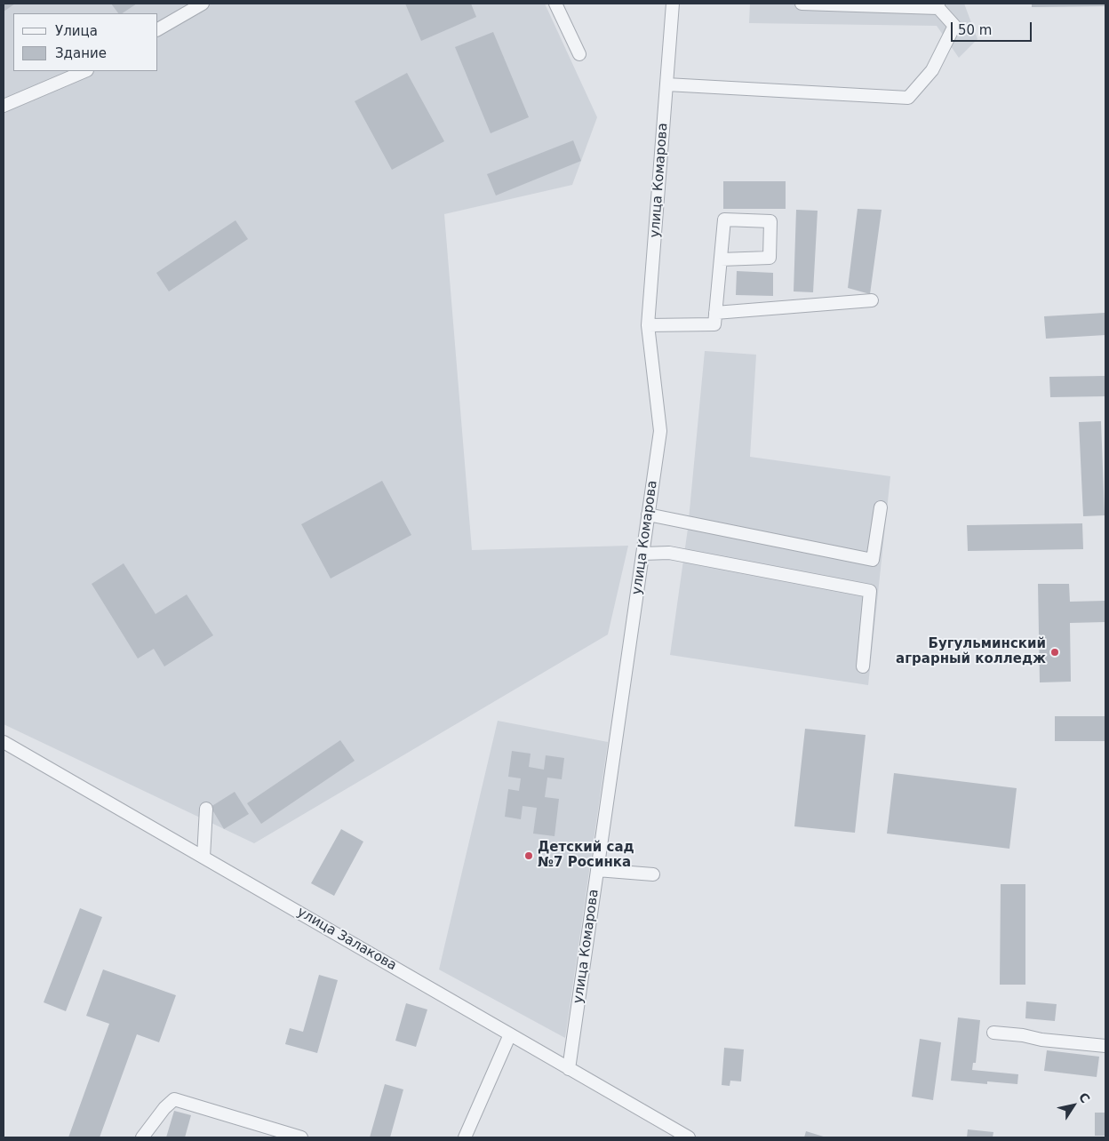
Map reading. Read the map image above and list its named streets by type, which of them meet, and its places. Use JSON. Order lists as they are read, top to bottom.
{
  "streets": {
    "street": ["улица Комарова", "улица Залакова"]
  },
  "crossings": [
    ["улица Комарова", "улица Залакова"]
  ],
  "places": ["Бугульминский аграрный колледж", "Детский сад №7 Росинка"],
  "legend": ["Улица", "Здание"],
  "scale_bar": "50 m",
  "north": "top right"
}
